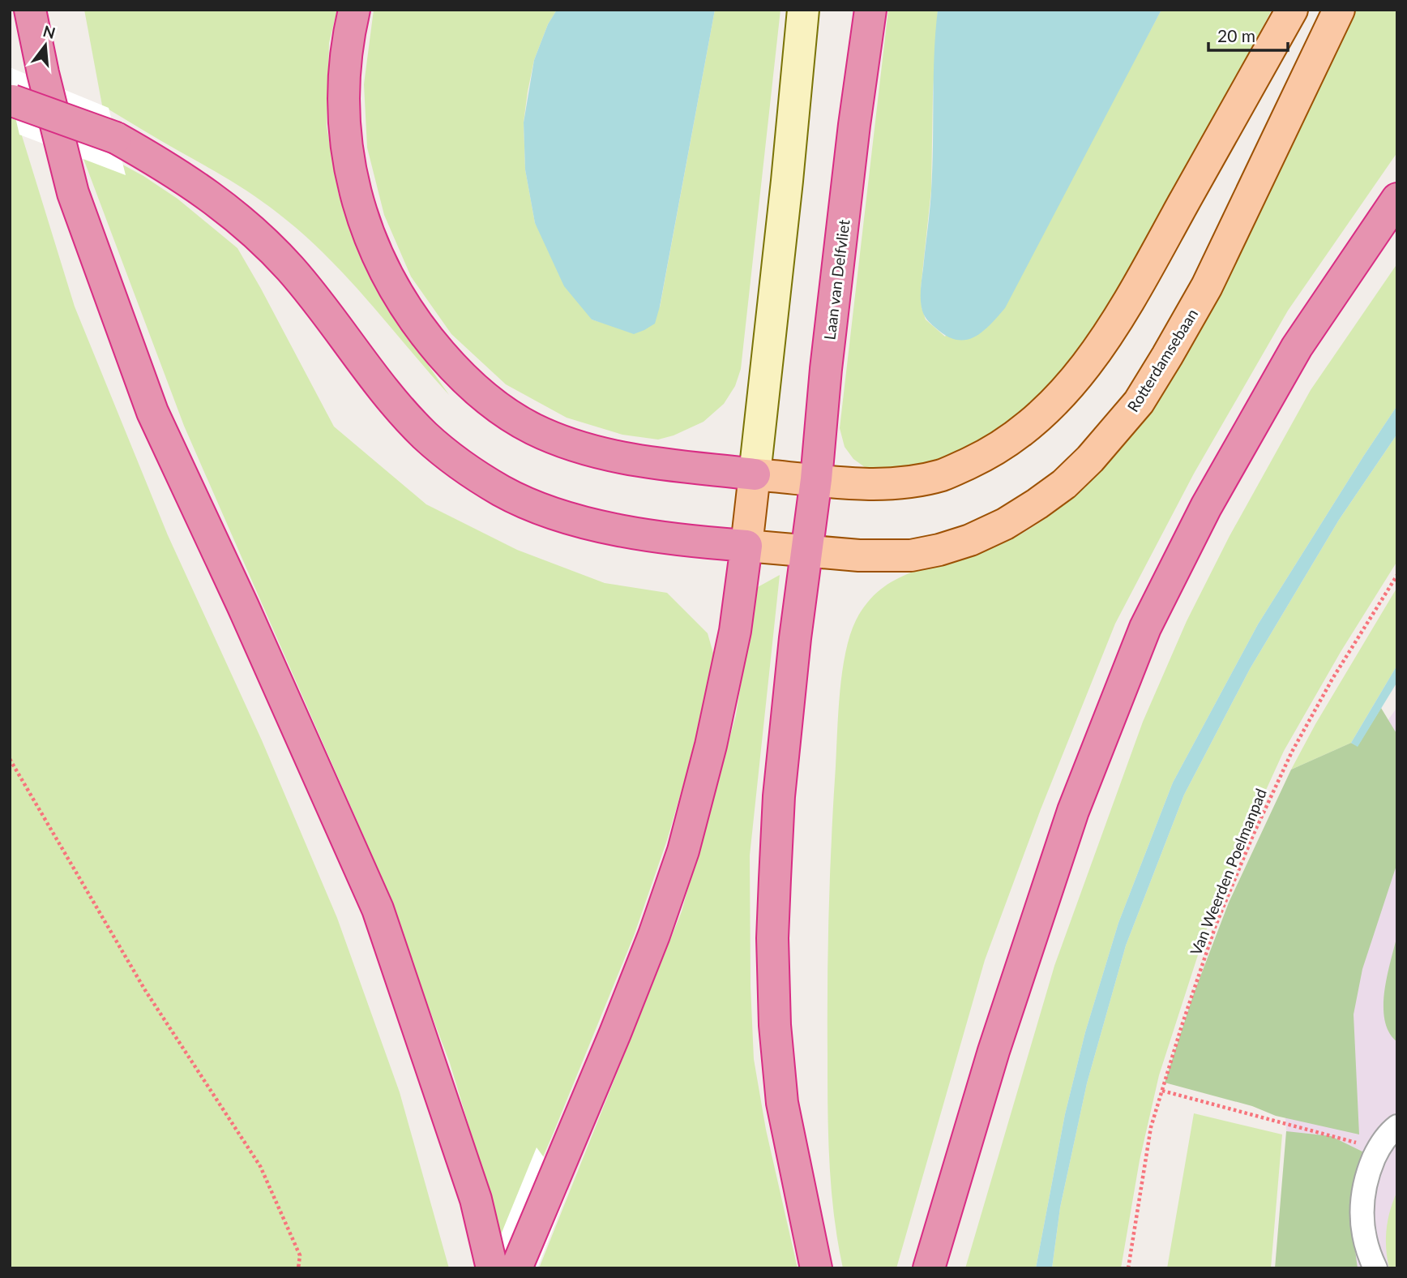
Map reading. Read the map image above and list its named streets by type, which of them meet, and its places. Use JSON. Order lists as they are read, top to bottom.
{
  "streets": {
    "highway": ["Laan van Delfvliet"],
    "main road": ["Rotterdamsebaan"],
    "path": ["Van Weerden Poelmanpad"]
  },
  "crossings": [
    ["Laan van Delfvliet", "Rotterdamsebaan"]
  ],
  "scale_bar": "20 m",
  "north": "top"
}
